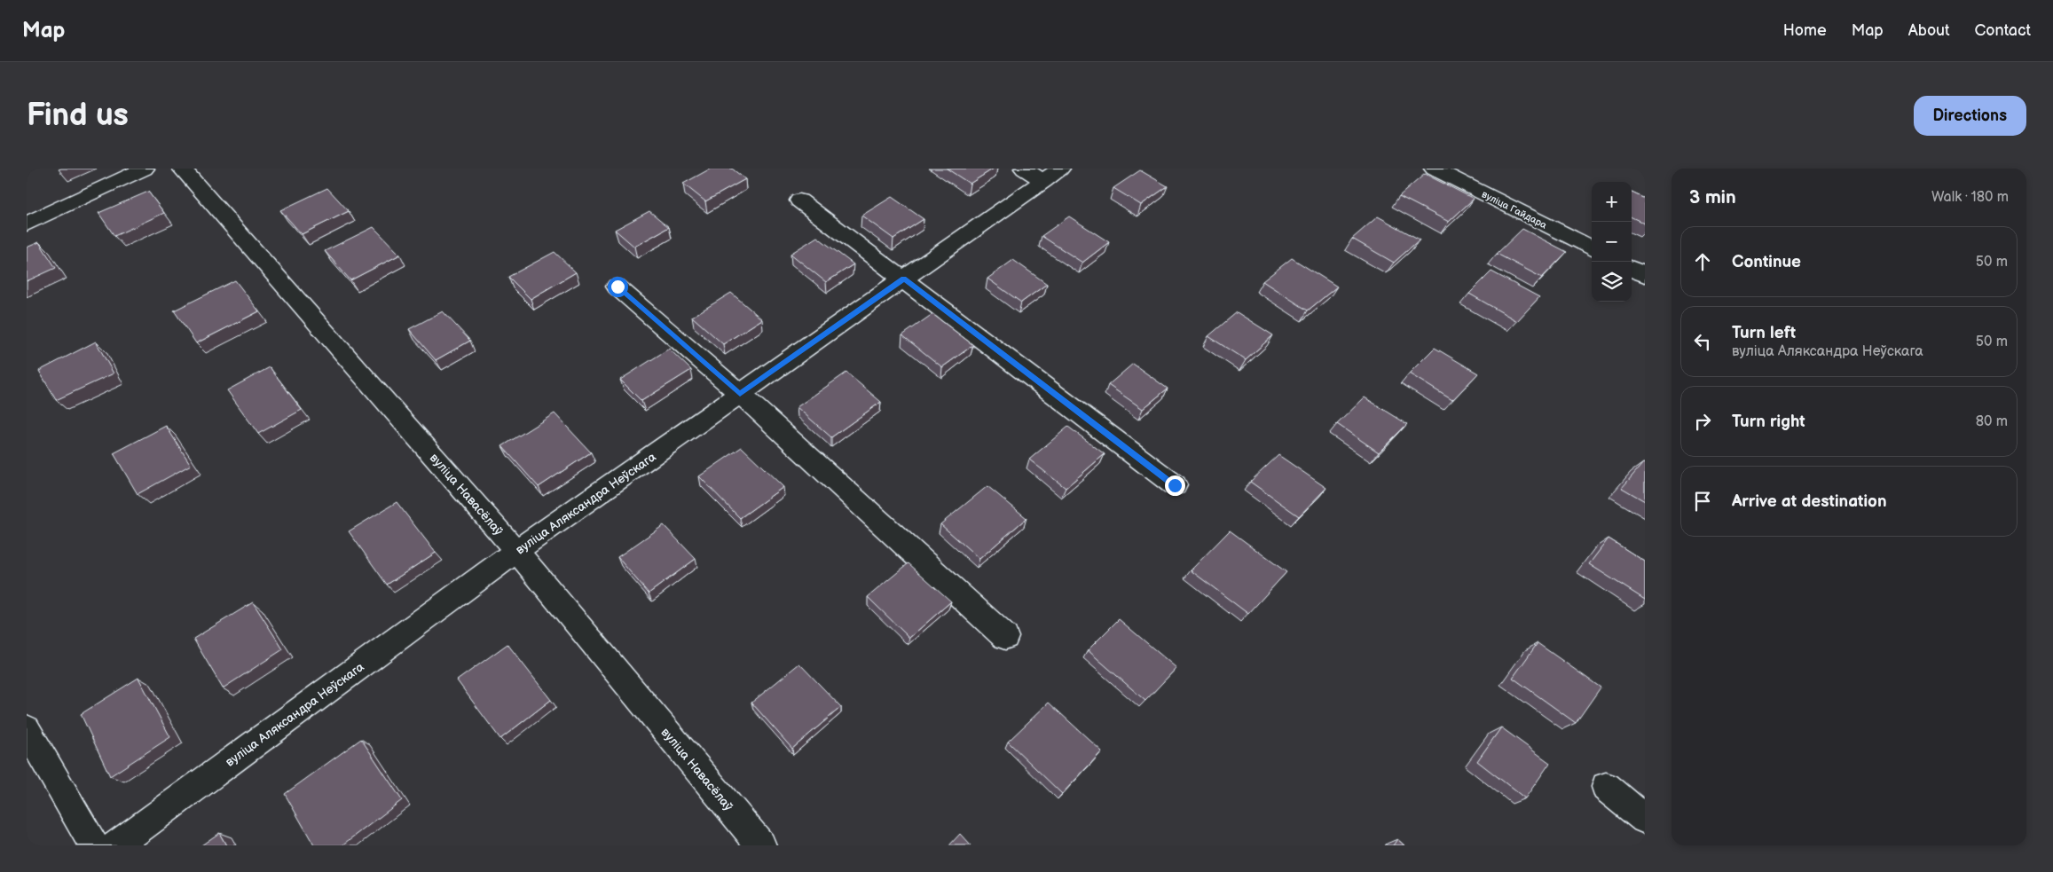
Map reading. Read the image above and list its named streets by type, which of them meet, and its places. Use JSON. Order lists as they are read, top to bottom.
{
  "streets": {
    "street": ["вуліца Гайдара", "вуліца Навасёлаў", "вуліца Аляксандра Неўскага"]
  },
  "crossings": [
    ["вуліца Навасёлаў", "вуліца Аляксандра Неўскага"]
  ],
  "page": {
    "header": "Map",
    "nav": [
      "Home",
      "Map",
      "About",
      "Contact"
    ],
    "buttons": "Directions",
    "title": "Find us",
    "heading": ["3 min", "Walk · 180 m"],
    "map_buttons": ["+", "−"],
    "list": [
      ["Continue", "50 m"],
      ["Turn left", "вуліца Аляксандра Неўскага", "50 m"],
      ["Turn right", "80 m"],
      "Arrive at destination"
    ]
  }
}
